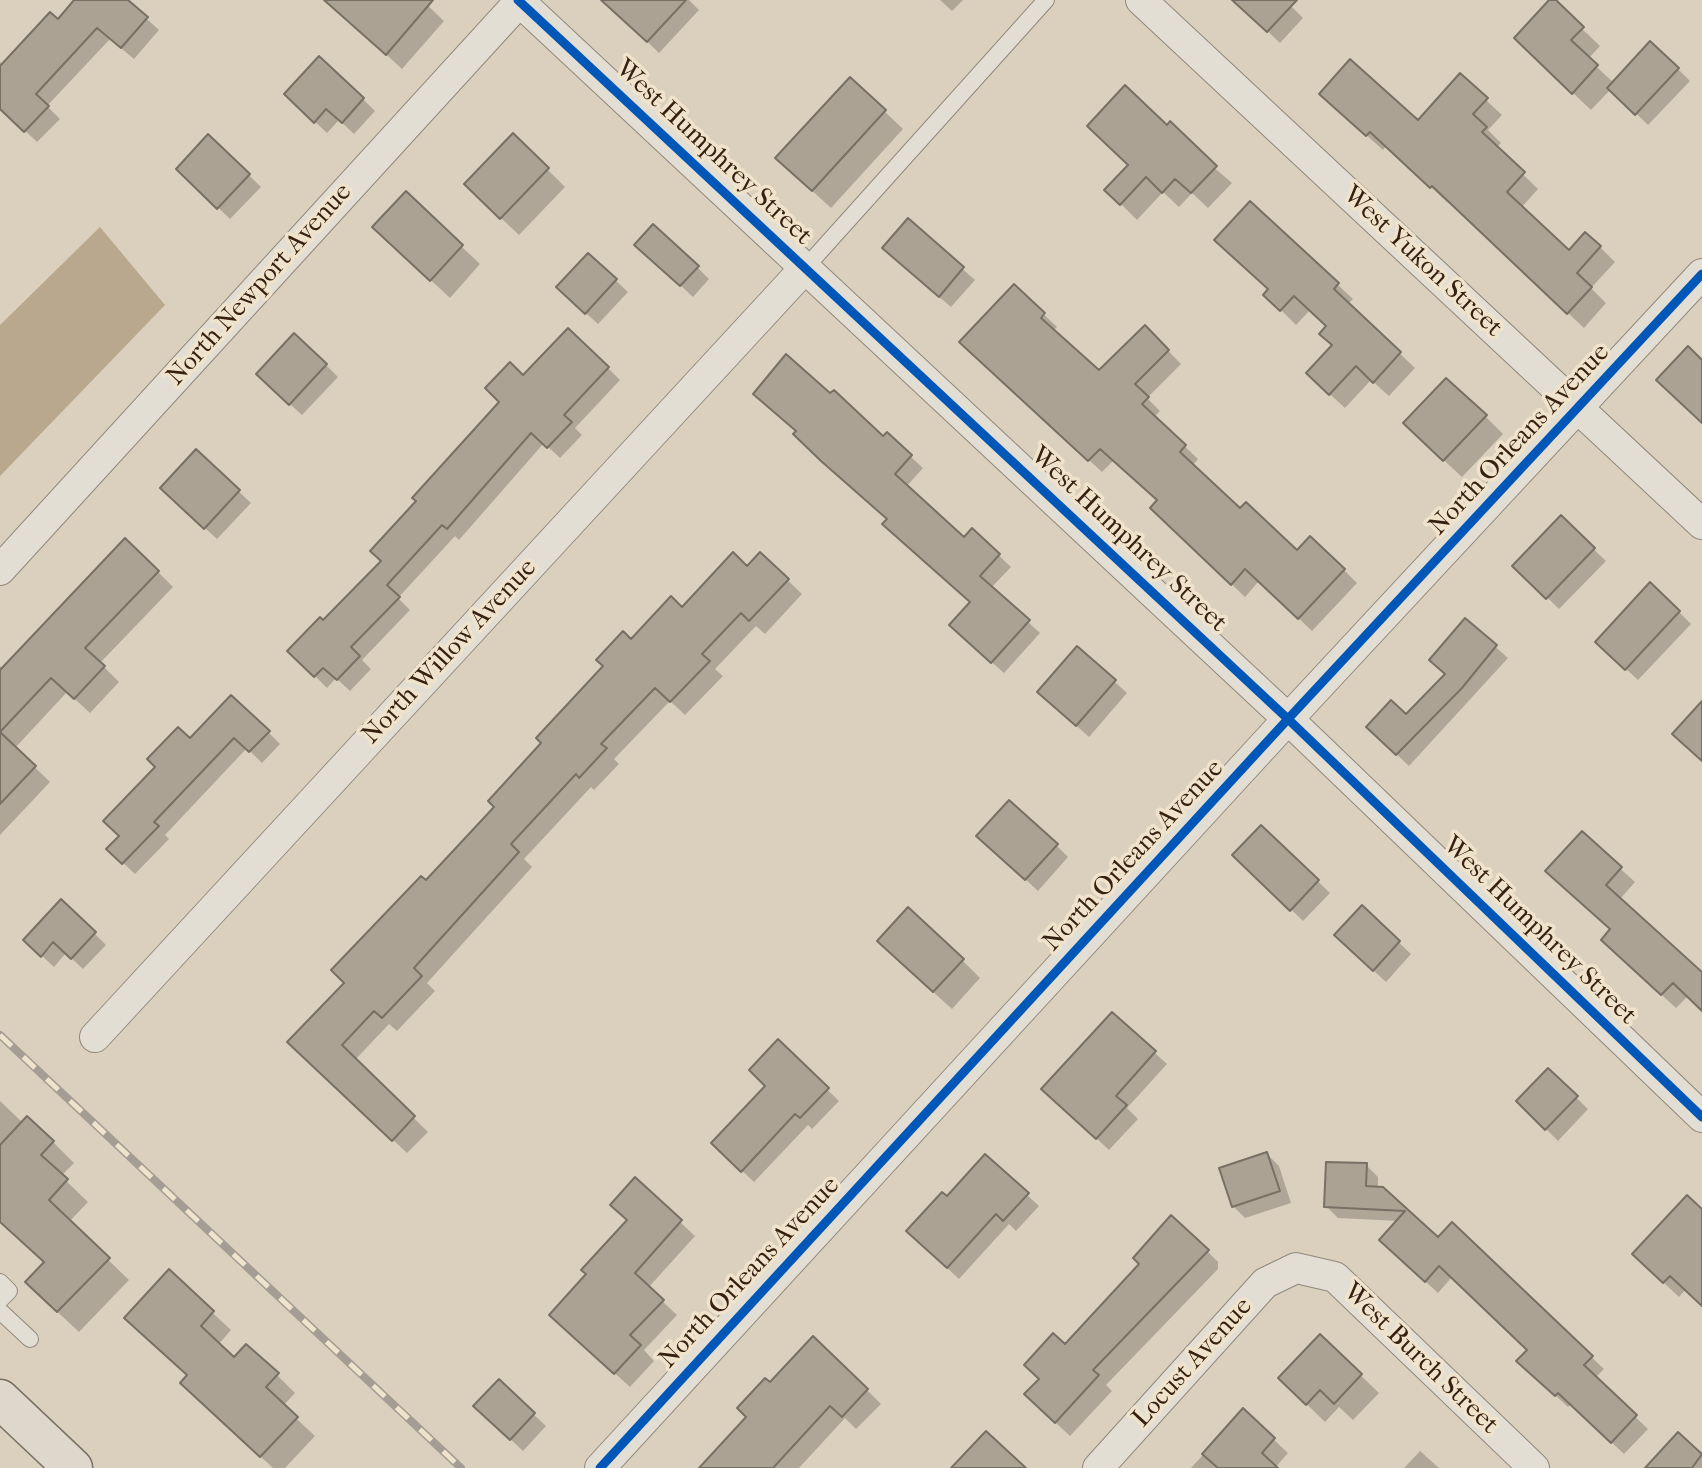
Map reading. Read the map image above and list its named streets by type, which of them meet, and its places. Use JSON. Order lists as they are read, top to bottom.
{
  "streets": {
    "street": [
      "West Humphrey Street",
      "West Yukon Street",
      "North Newport Avenue",
      "North Orleans Avenue",
      "North Willow Avenue",
      "West Burch Street",
      "Locust Avenue"
    ]
  },
  "crossings": [
    ["West Humphrey Street", "North Newport Avenue"],
    ["West Humphrey Street", "North Orleans Avenue"],
    ["West Humphrey Street", "North Willow Avenue"],
    ["West Yukon Street", "North Orleans Avenue"],
    ["West Burch Street", "Locust Avenue"]
  ]
}
